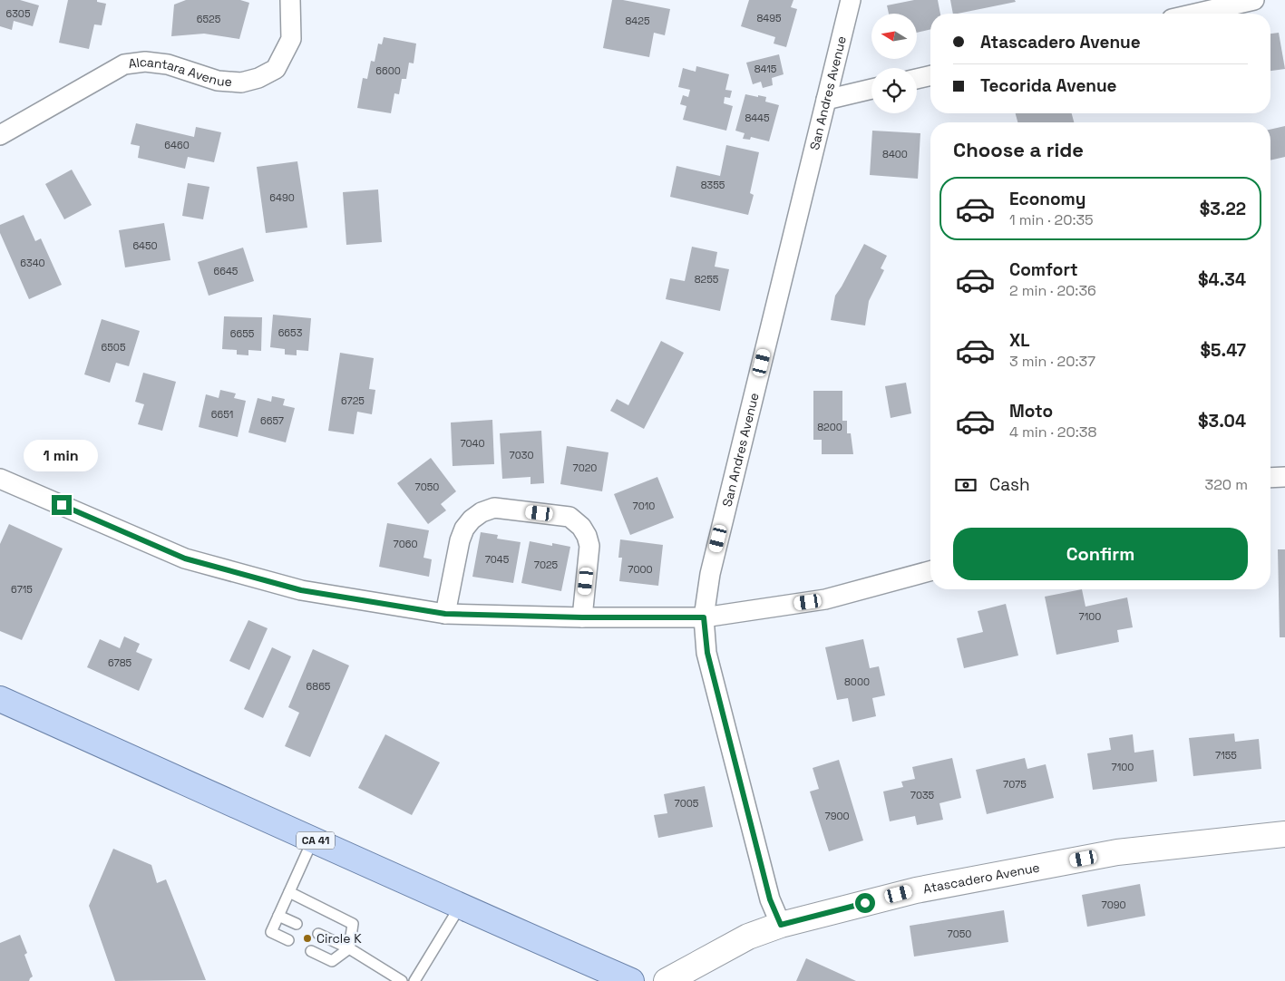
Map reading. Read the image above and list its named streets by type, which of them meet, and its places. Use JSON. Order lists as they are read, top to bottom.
{
  "streets": {
    "main road": ["CA 41", "Atascadero Avenue"],
    "street": ["Alcantara Avenue", "San Andres Avenue"]
  },
  "crossings": [
    ["San Andres Avenue", "Atascadero Avenue"]
  ],
  "places": ["Circle K"],
  "house_numbers": [
    "6305",
    "8495",
    "6525",
    "8425",
    "8415",
    "6600",
    "8445",
    "6460",
    "8400",
    "8355",
    "6490",
    "6450",
    "6340",
    "6645",
    "8255",
    "6653",
    "6655",
    "6505",
    "6725",
    "6651",
    "6657",
    "8200",
    "7040",
    "7030",
    "7020",
    "7050",
    "7010",
    "7060",
    "7045",
    "7025",
    "7000",
    "6715",
    "7100",
    "6785",
    "8000",
    "6865",
    "7155",
    "7100",
    "7075",
    "7035",
    "7005",
    "7900",
    "7090",
    "7050"
  ],
  "north": "left",
  "page": {
    "banner": ["Atascadero Avenue", "Tecorida Avenue"],
    "heading": "Choose a ride",
    "list": [
      {
        "name": "Economy",
        "note": "1 min · 20:35",
        "value": "$3.22"
      },
      {
        "name": "Comfort",
        "note": "2 min · 20:36",
        "value": "$4.34"
      },
      {
        "name": "XL",
        "note": "3 min · 20:37",
        "value": "$5.47"
      },
      {
        "name": "Moto",
        "note": "4 min · 20:38",
        "value": "$3.04"
      }
    ],
    "bubble": "1 min",
    "pay": ["Cash", "320 m"],
    "buttons": "Confirm"
  }
}
